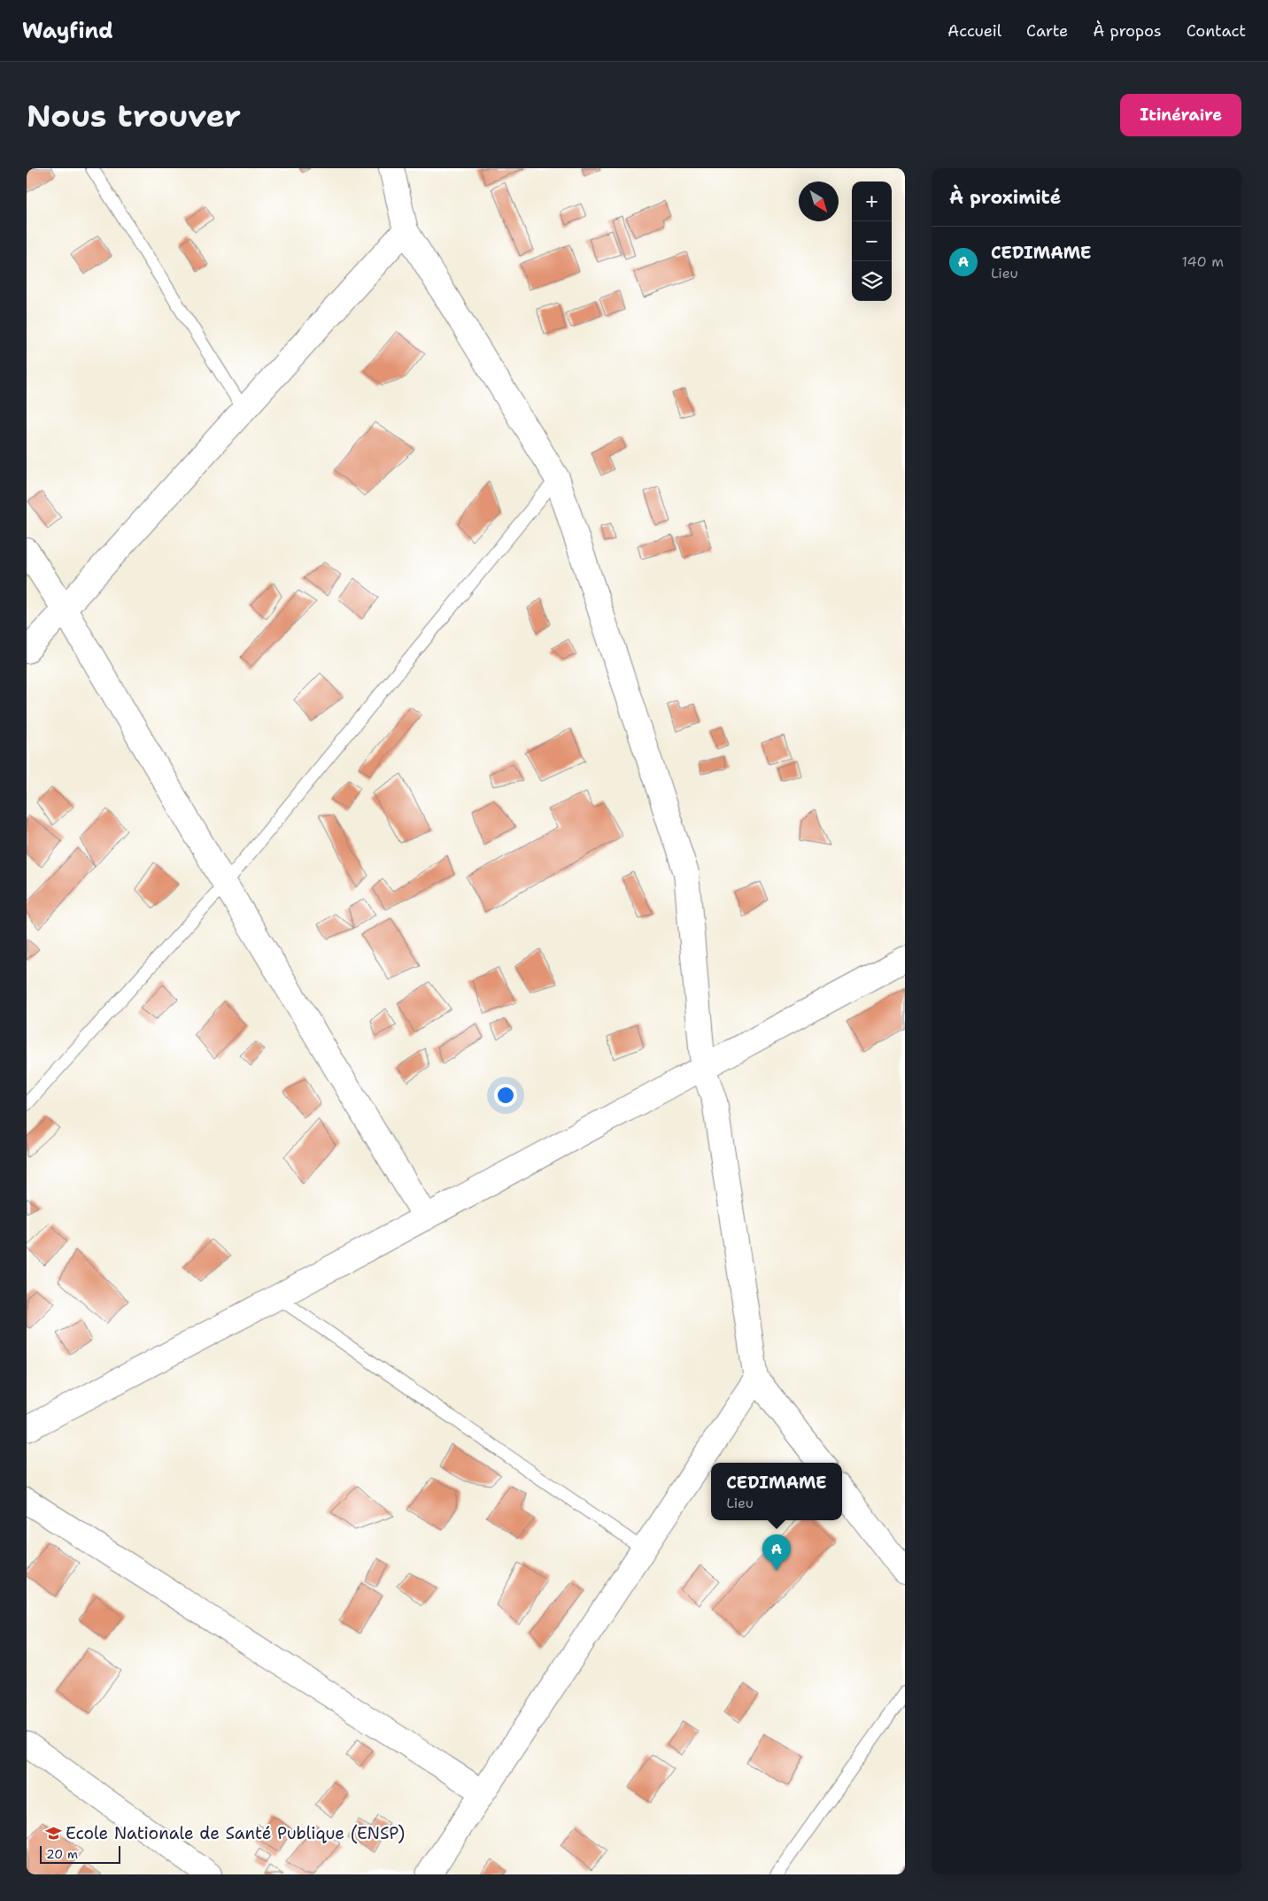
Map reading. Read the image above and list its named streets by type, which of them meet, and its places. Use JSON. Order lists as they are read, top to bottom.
{
  "places": {
    "school or university": ["Ecole Nationale de Santé Publique (ENSP)"]
  },
  "scale_bar": "20 m",
  "north": "bottom right",
  "page": {
    "header": "Wayfind",
    "nav": [
      "Accueil",
      "Carte",
      "À propos",
      "Contact"
    ],
    "buttons": "Itinéraire",
    "title": "Nous trouver",
    "heading": "À proximité",
    "map_buttons": ["+", "−"],
    "list": [
      {
        "mark": "A",
        "name": "CEDIMAME",
        "note": "Lieu",
        "value": "140 m"
      }
    ],
    "popup": ["CEDIMAME", "Lieu"],
    "pins": "A",
    "scale": "20 m"
  }
}
